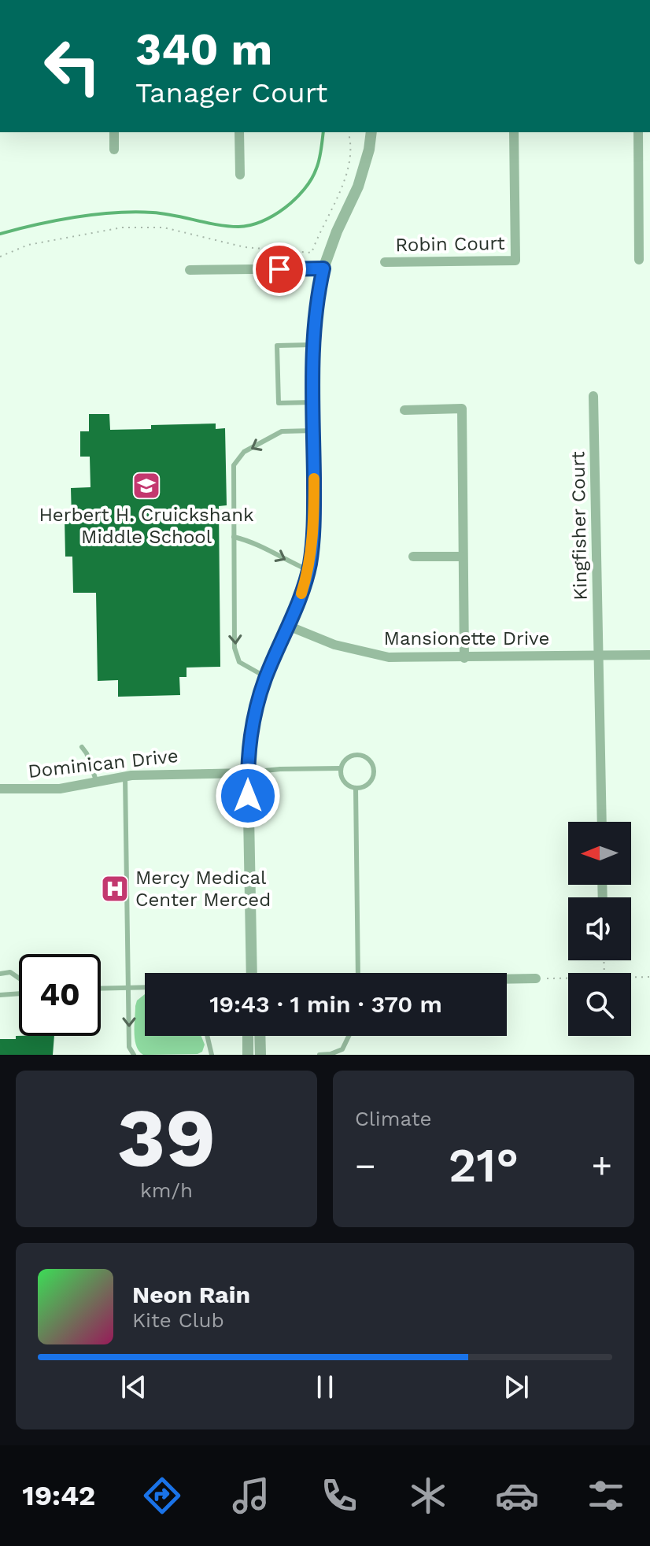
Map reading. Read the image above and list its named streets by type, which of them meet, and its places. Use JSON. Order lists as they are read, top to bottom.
{
  "streets": {
    "street": [
      "Robin Court",
      "Kingfisher Court",
      "Mansionette Drive",
      "Dominican Drive"
    ]
  },
  "crossings": [
    ["Kingfisher Court", "Mansionette Drive"]
  ],
  "places": {
    "school or university": ["Herbert H. Cruickshank Middle School"],
    "hospital": ["Mercy Medical Center Merced"]
  },
  "north": "left",
  "page": {
    "turn": ["340 m", "Tanager Court"],
    "limit": "40",
    "trip": "19:43 · 1 min · 370 m",
    "tile": [
      ["39", "km/h"],
      "Climate"
    ],
    "heat": ["−", "21°", "+"],
    "song": ["Neon Rain", "Kite Club"],
    "tabs": "19:42"
  }
}
